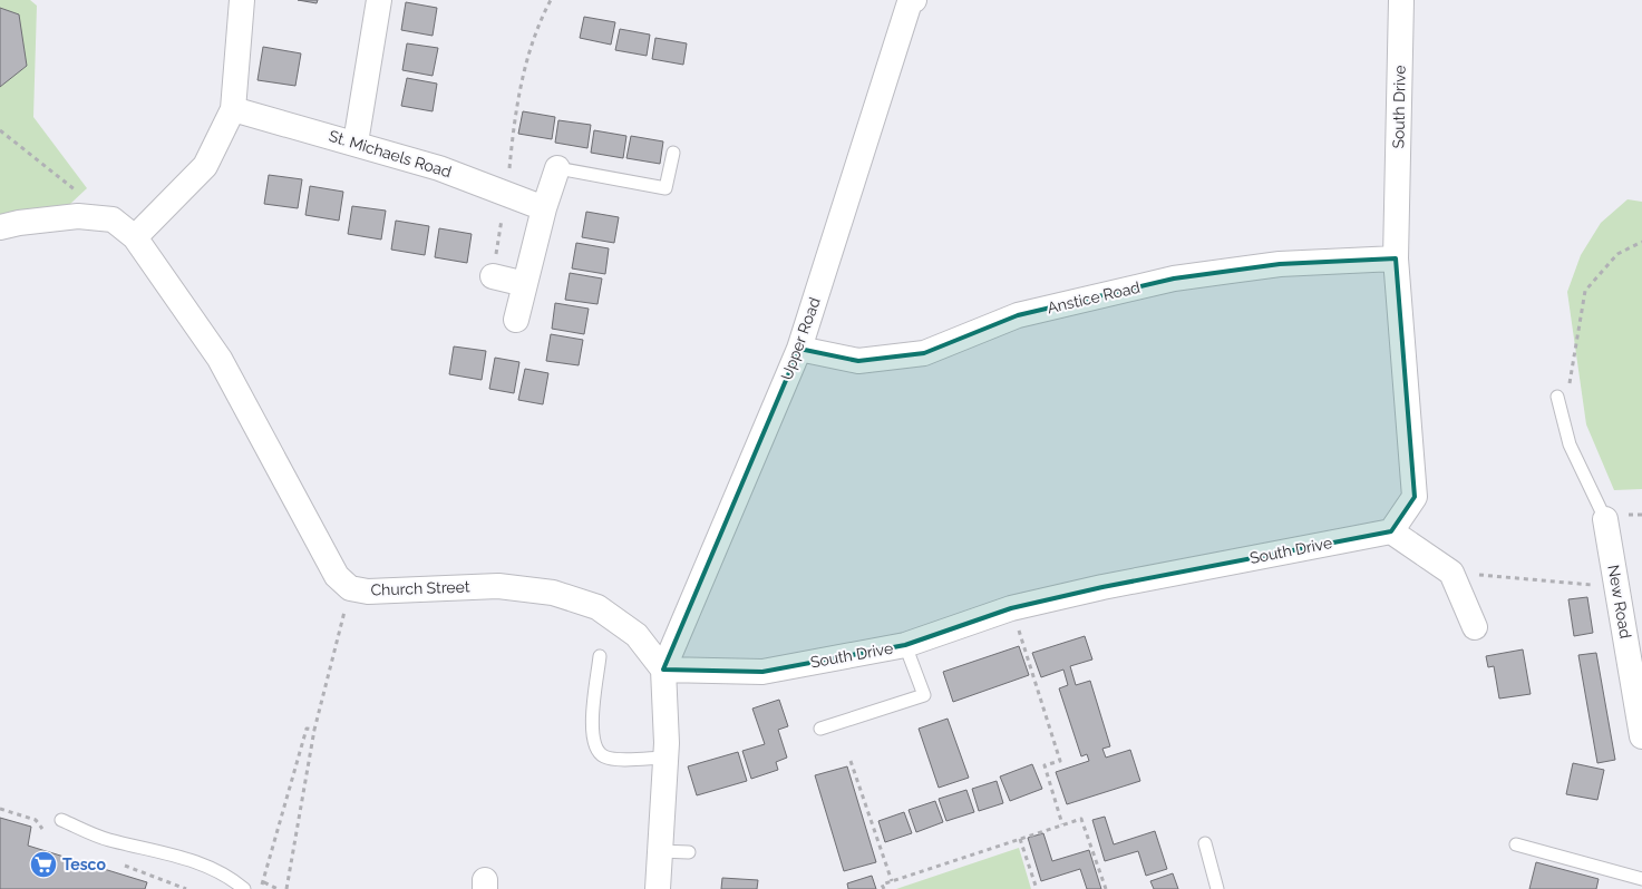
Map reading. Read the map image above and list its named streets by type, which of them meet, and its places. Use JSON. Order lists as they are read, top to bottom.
{
  "streets": {
    "street": [
      "South Drive",
      "St. Michaels Road",
      "Anstice Road",
      "Upper Road",
      "Church Street",
      "New Road"
    ]
  },
  "crossings": [
    ["South Drive", "Anstice Road"],
    ["South Drive", "Upper Road"],
    ["South Drive", "Church Street"],
    ["Anstice Road", "Upper Road"],
    ["Upper Road", "Church Street"]
  ],
  "places": {
    "supermarket": ["Tesco"]
  }
}
